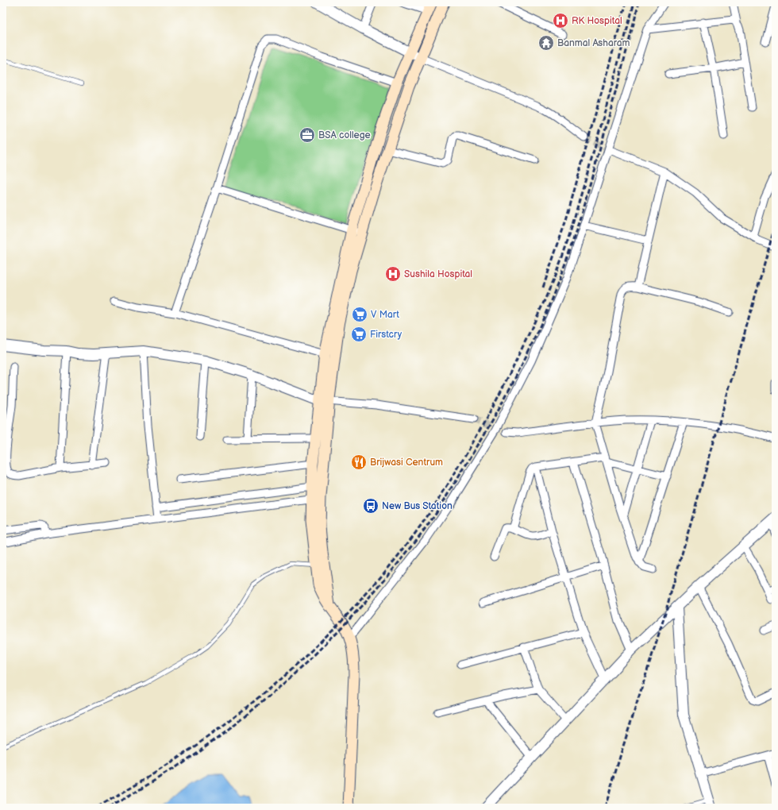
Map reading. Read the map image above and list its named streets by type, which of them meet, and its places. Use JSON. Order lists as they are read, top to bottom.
{
  "places": {
    "hospital": ["RK Hospital", "Sushila Hospital"],
    "temple": ["Banmal Asharam"],
    "office": ["BSA college"],
    "supermarket": ["V Mart", "Firstcry"],
    "restaurant": ["Brijwasi Centrum"],
    "bus stop": ["New Bus Station"]
  }
}
